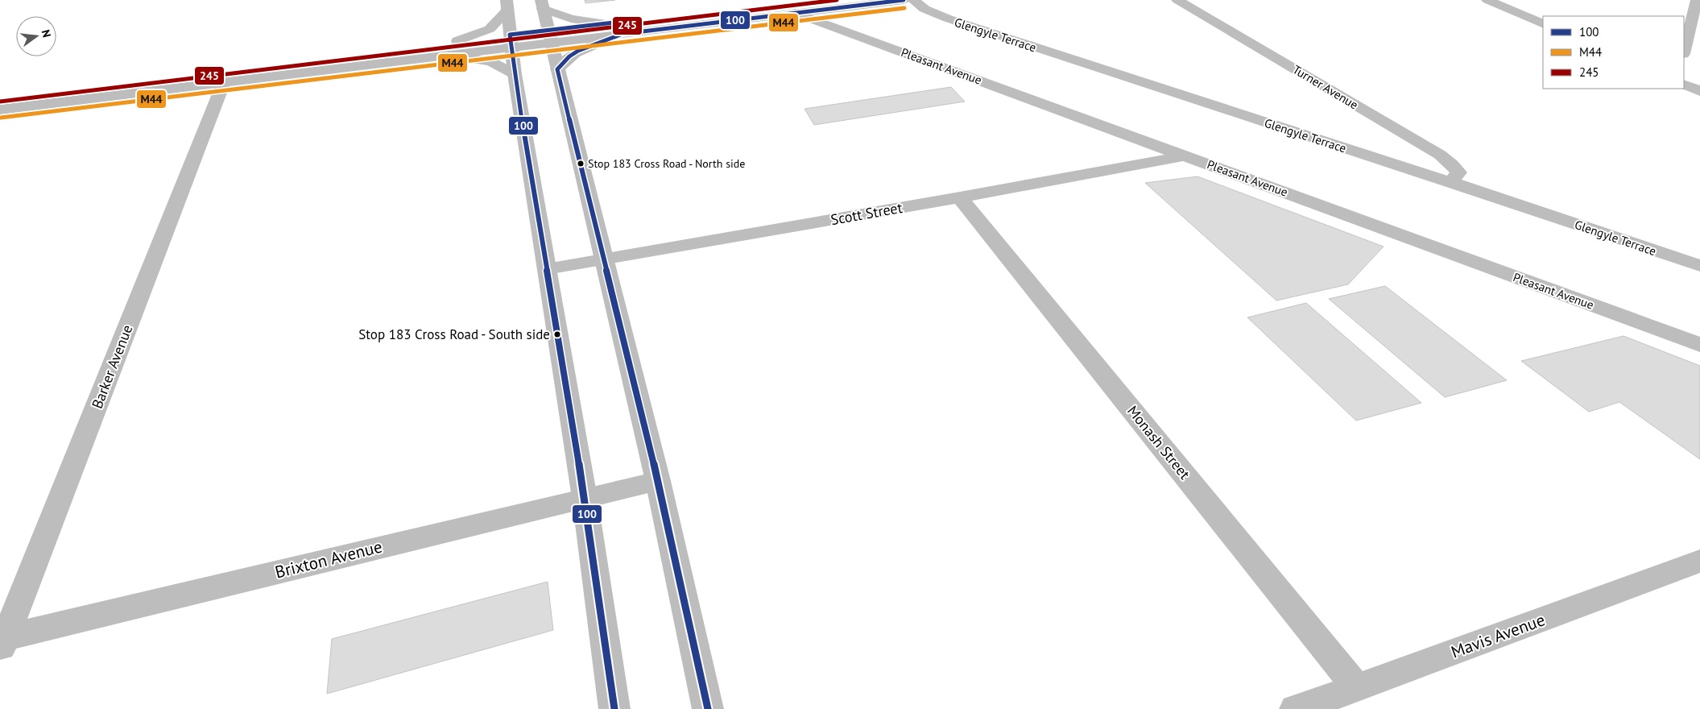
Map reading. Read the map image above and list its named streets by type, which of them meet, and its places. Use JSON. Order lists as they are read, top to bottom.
{
  "streets": {
    "main road": [
      "Glengyle Terrace",
      "Pleasant Avenue",
      "Turner Avenue",
      "Scott Street",
      "Barker Avenue",
      "Monash Street",
      "Brixton Avenue",
      "Mavis Avenue"
    ]
  },
  "crossings": [
    ["Glengyle Terrace", "Turner Avenue"],
    ["Pleasant Avenue", "Scott Street"],
    ["Scott Street", "Monash Street"],
    ["Barker Avenue", "Brixton Avenue"],
    ["Monash Street", "Mavis Avenue"]
  ],
  "places": ["Stop 183 Cross Road - North side", "Stop 183 Cross Road - South side"],
  "lines": ["transit line 100", "transit line 245", "transit line M44"],
  "legend": ["100", "M44", "245"],
  "north": "right"
}
